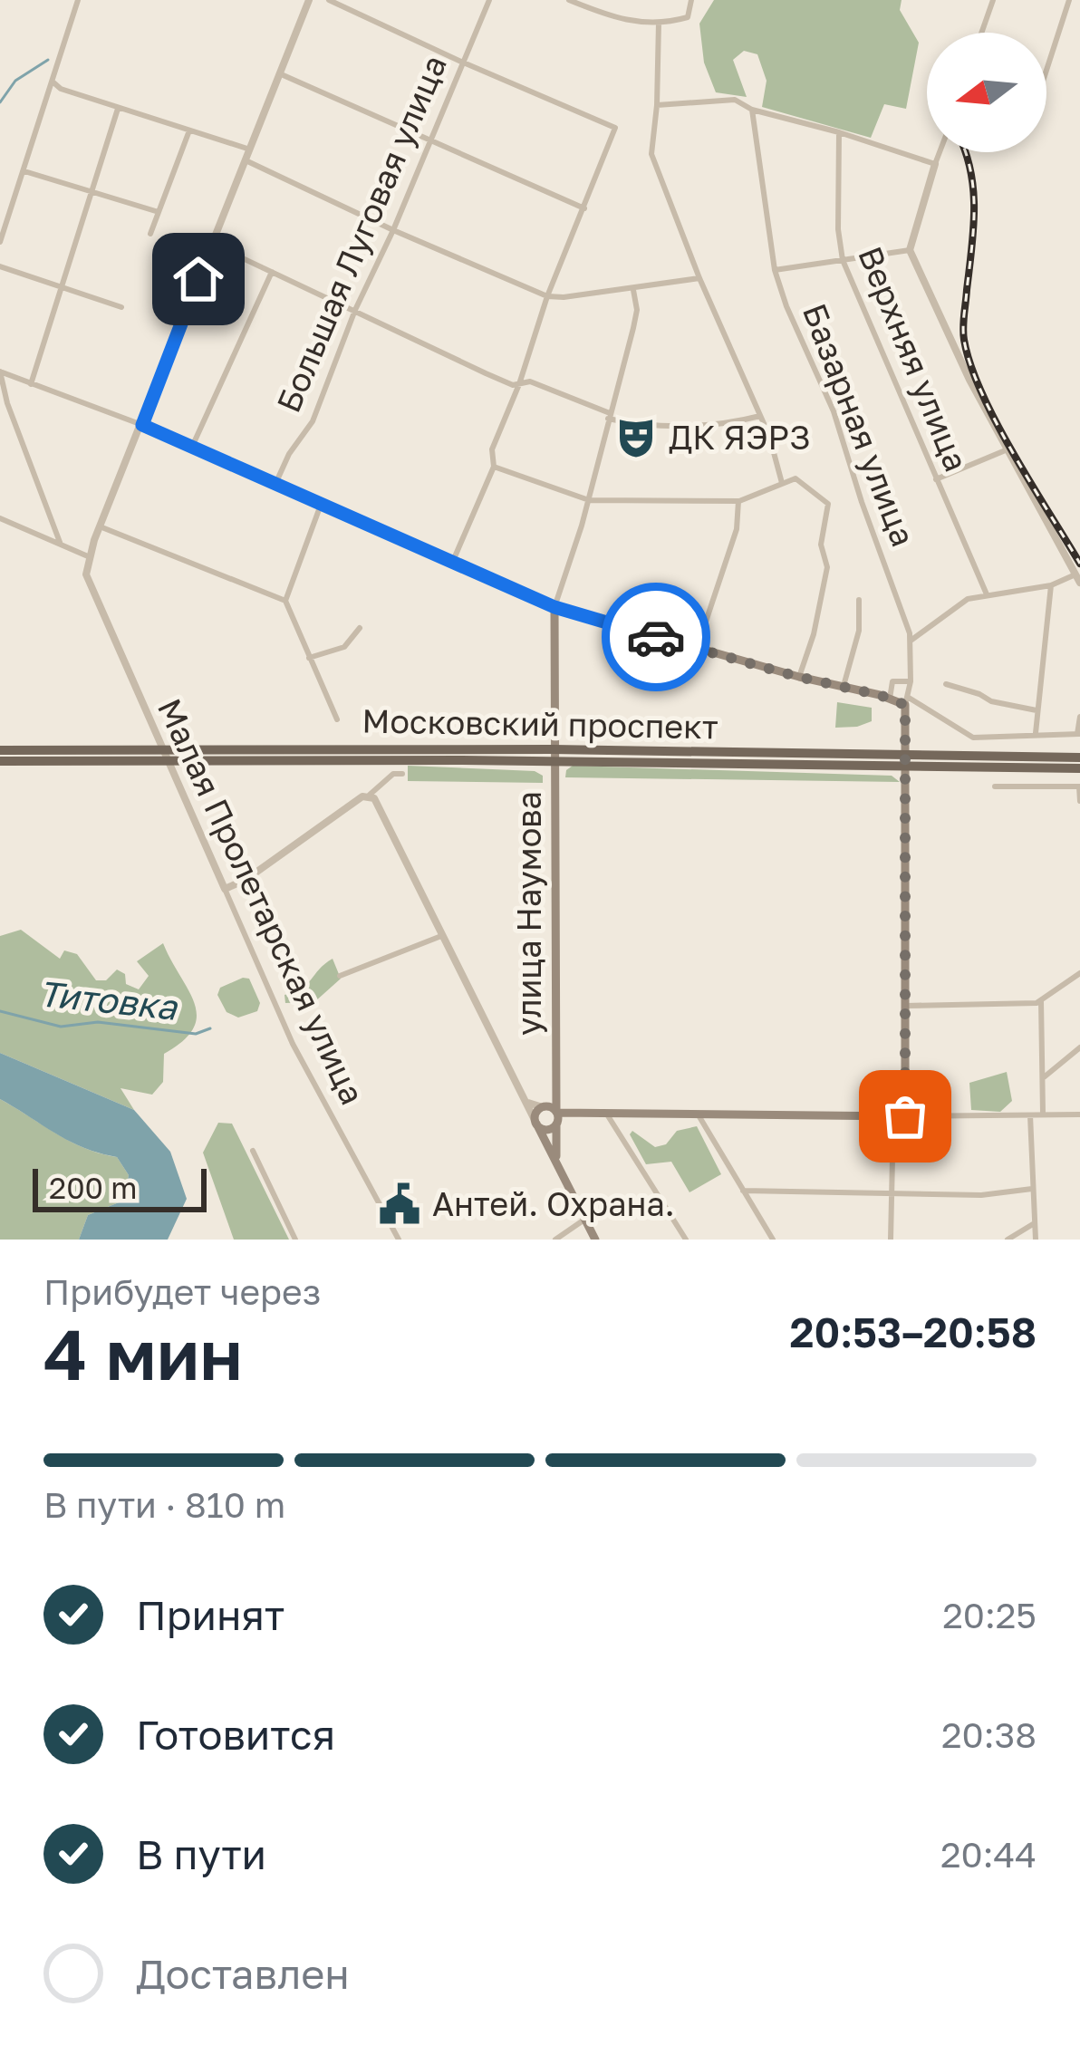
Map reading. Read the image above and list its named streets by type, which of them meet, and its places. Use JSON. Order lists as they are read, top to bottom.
{
  "streets": {
    "main road": ["Базарная улица", "Московский проспект", "улица Наумова"],
    "street": ["Большая Луговая улица", "Верхняя улица", "Малая Пролетарская улица"]
  },
  "crossings": [
    ["Базарная улица", "Московский проспект"],
    ["Московский проспект", "Малая Пролетарская улица"],
    ["Московский проспект", "улица Наумова"]
  ],
  "water": ["Титовка"],
  "places": {
    "theatre": ["ДК ЯЭРЗ"],
    "public building": ["Антей. Охрана."]
  },
  "scale_bar": "200 m",
  "north": "left",
  "page": {
    "scale": "200 m",
    "heading": ["4 мин", "Прибудет через", "20:53–20:58"],
    "bar": "В пути · 810 m",
    "list": [
      ["Принят", "20:25"],
      ["Готовится", "20:38"],
      ["В пути", "20:44"],
      "Доставлен"
    ]
  }
}
